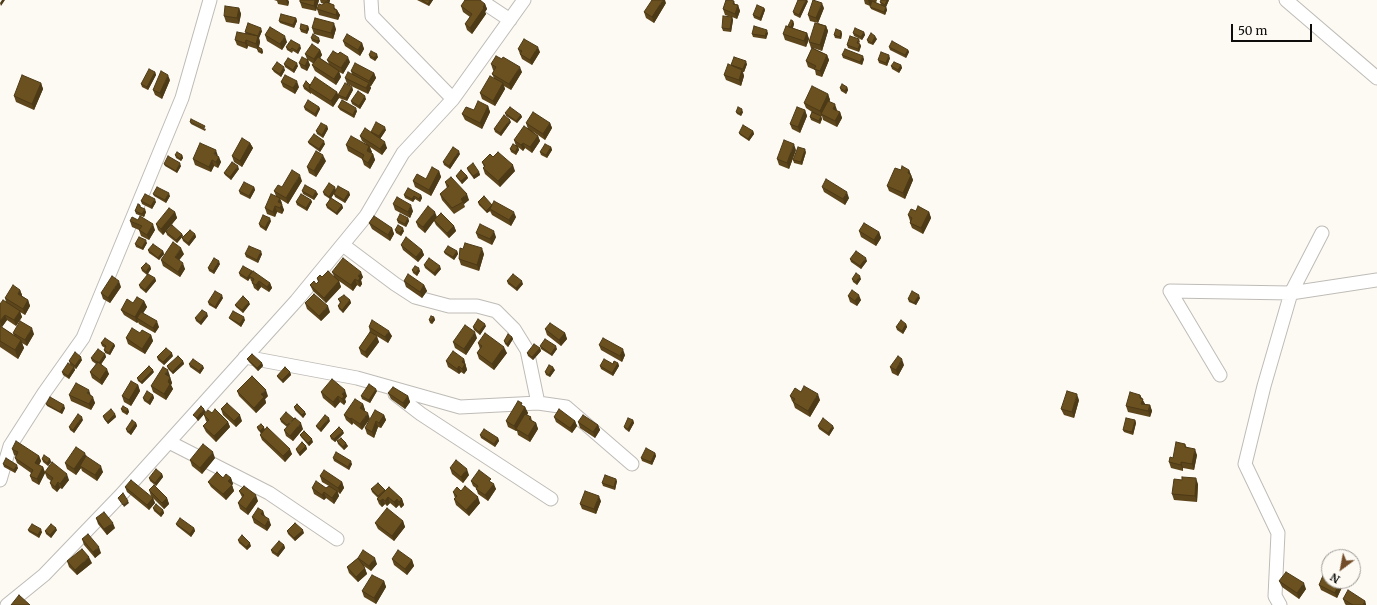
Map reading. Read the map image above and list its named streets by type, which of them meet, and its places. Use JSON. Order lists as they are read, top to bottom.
{
  "scale_bar": "50 m",
  "north": "bottom left"
}
